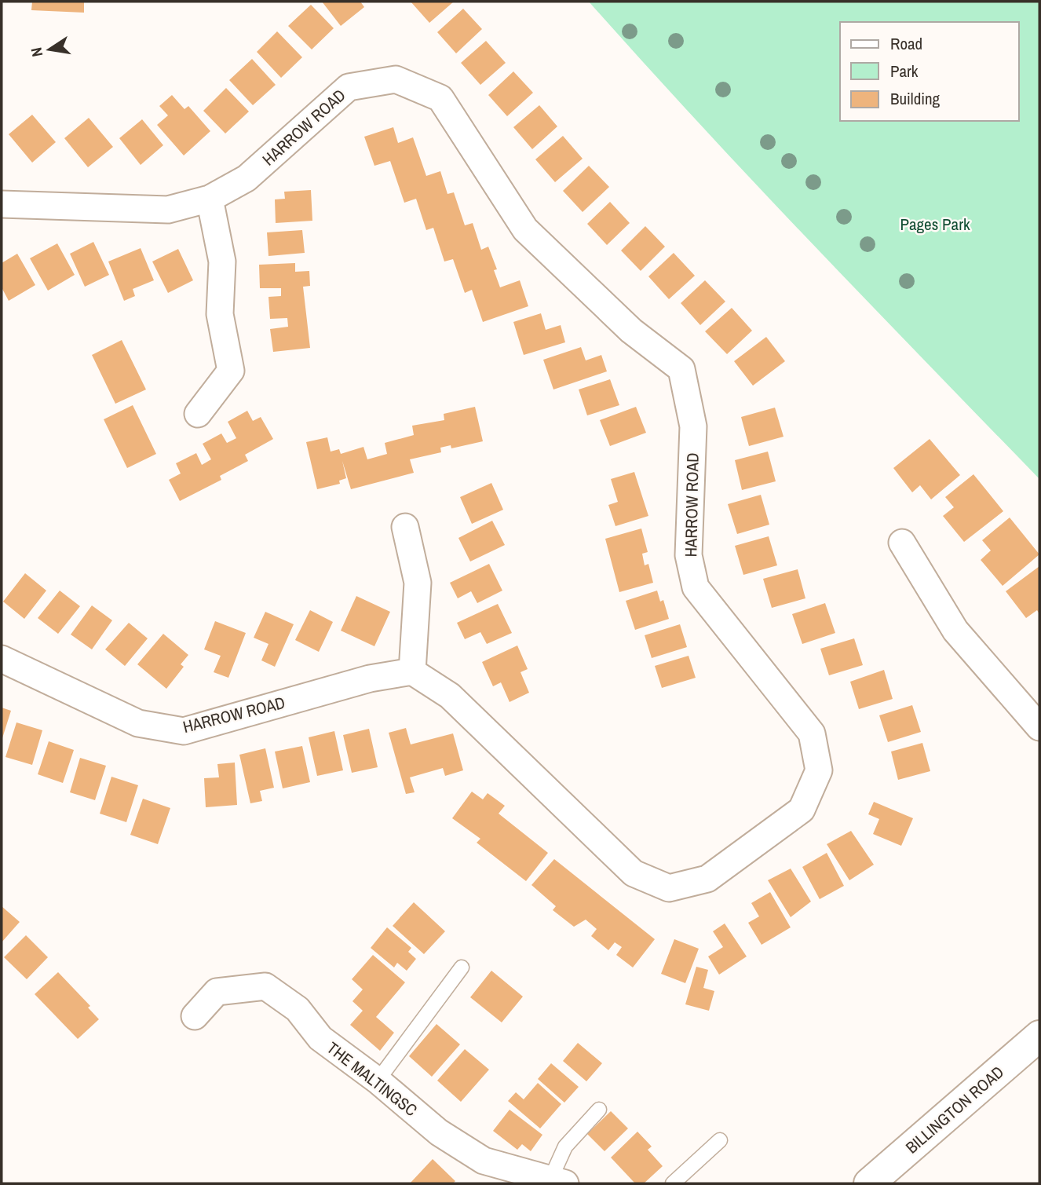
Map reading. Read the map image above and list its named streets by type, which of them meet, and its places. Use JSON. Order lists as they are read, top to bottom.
{
  "streets": {
    "street": ["HARROW ROAD", "THE MALTINGSC", "BILLINGTON ROAD"]
  },
  "parks": ["Pages Park"],
  "legend": ["Road", "Park", "Building"],
  "north": "left"
}
